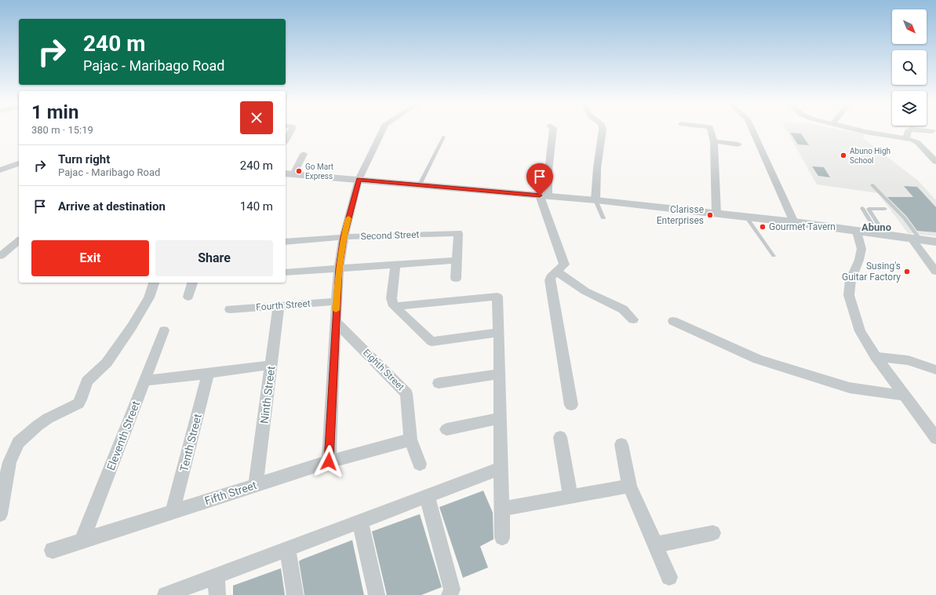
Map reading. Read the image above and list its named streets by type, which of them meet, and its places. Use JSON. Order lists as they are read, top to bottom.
{
  "streets": {
    "street": [
      "Second Street",
      "Fourth Street",
      "Eighth Street",
      "Ninth Street",
      "Eleventh Street",
      "Tenth Street",
      "Fifth Street"
    ]
  },
  "crossings": [
    ["Fourth Street", "Ninth Street"],
    ["Eighth Street", "Fifth Street"],
    ["Ninth Street", "Fifth Street"],
    ["Eleventh Street", "Fifth Street"],
    ["Tenth Street", "Fifth Street"]
  ],
  "districts": ["Abuno"],
  "places": [
    "Abuno High School",
    "Go Mart Express",
    "Clarisse Enterprises",
    "Gourmet Tavern",
    "Susing's Guitar Factory"
  ],
  "north": "bottom right",
  "page": {
    "turn": ["240 m", "Pajac - Maribago Road"],
    "heading": ["1 min", "380 m · 15:19"],
    "list": [
      {
        "name": "Turn right",
        "note": "Pajac - Maribago Road",
        "value": "240 m"
      },
      {
        "name": "Arrive at destination",
        "value": "140 m"
      }
    ],
    "buttons": ["Exit", "Share"]
  }
}
